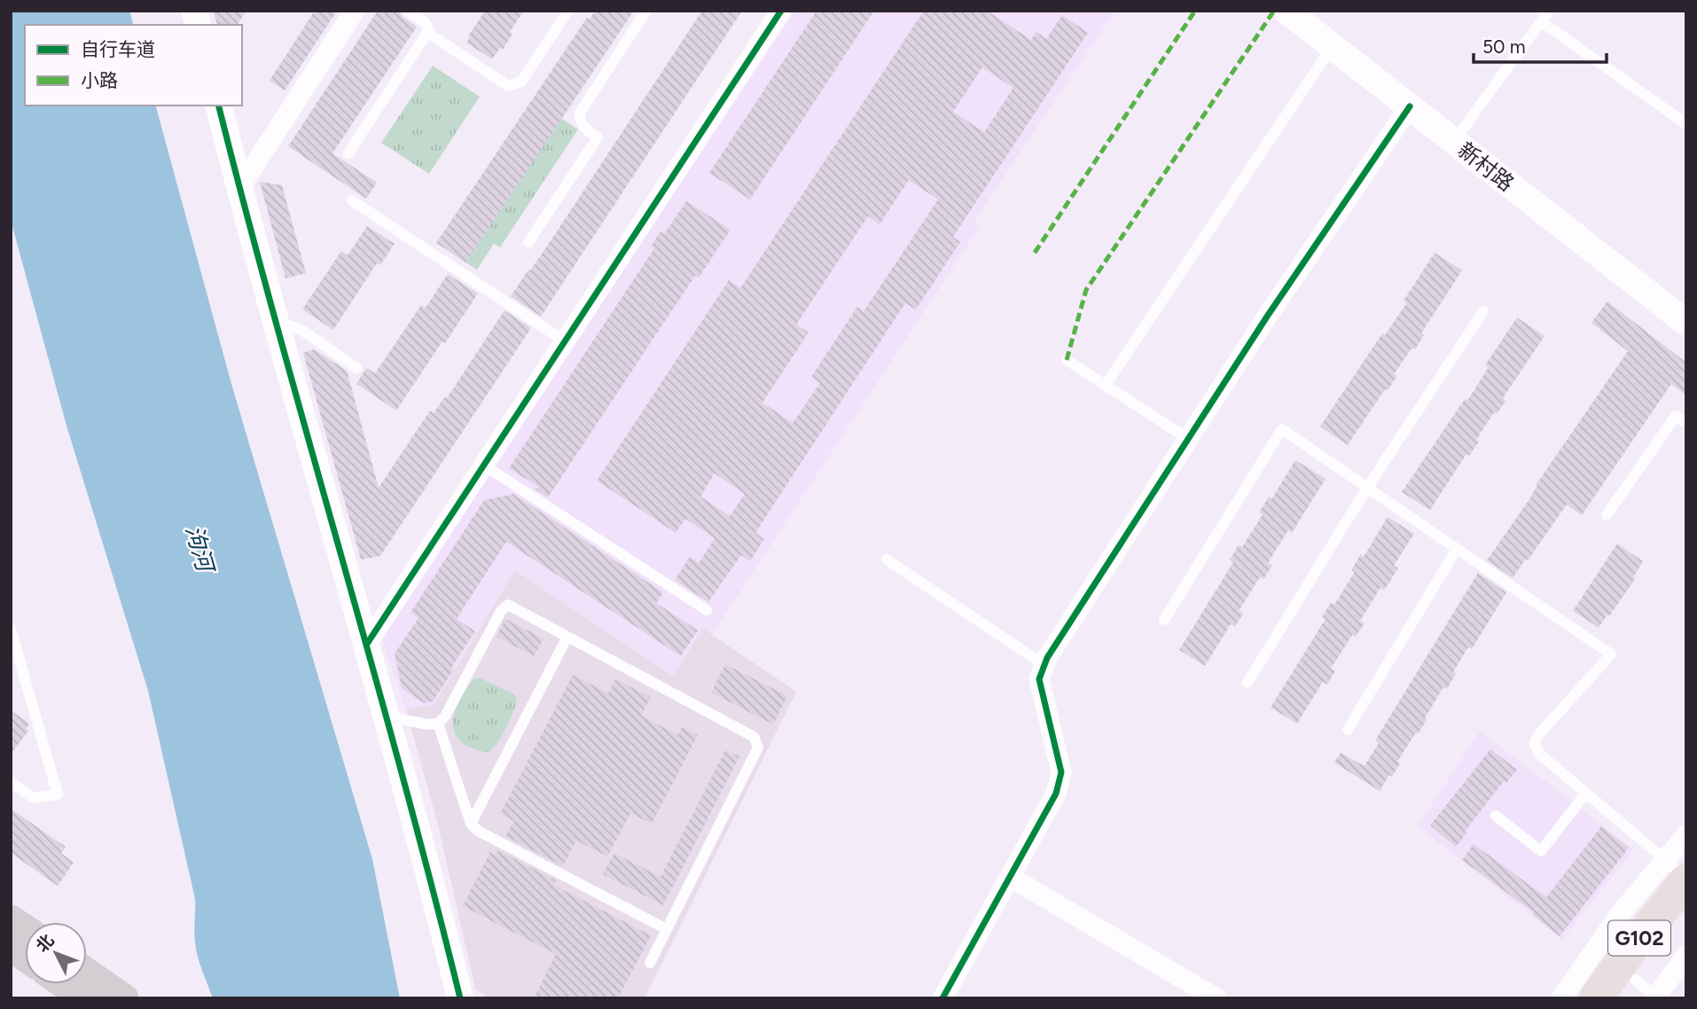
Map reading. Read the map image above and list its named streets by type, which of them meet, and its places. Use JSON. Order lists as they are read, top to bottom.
{
  "streets": {
    "highway": ["G102"],
    "street": ["新村路"]
  },
  "water": ["泃河"],
  "legend": ["自行车道", "小路"],
  "scale_bar": "50 m",
  "north": "top left"
}
